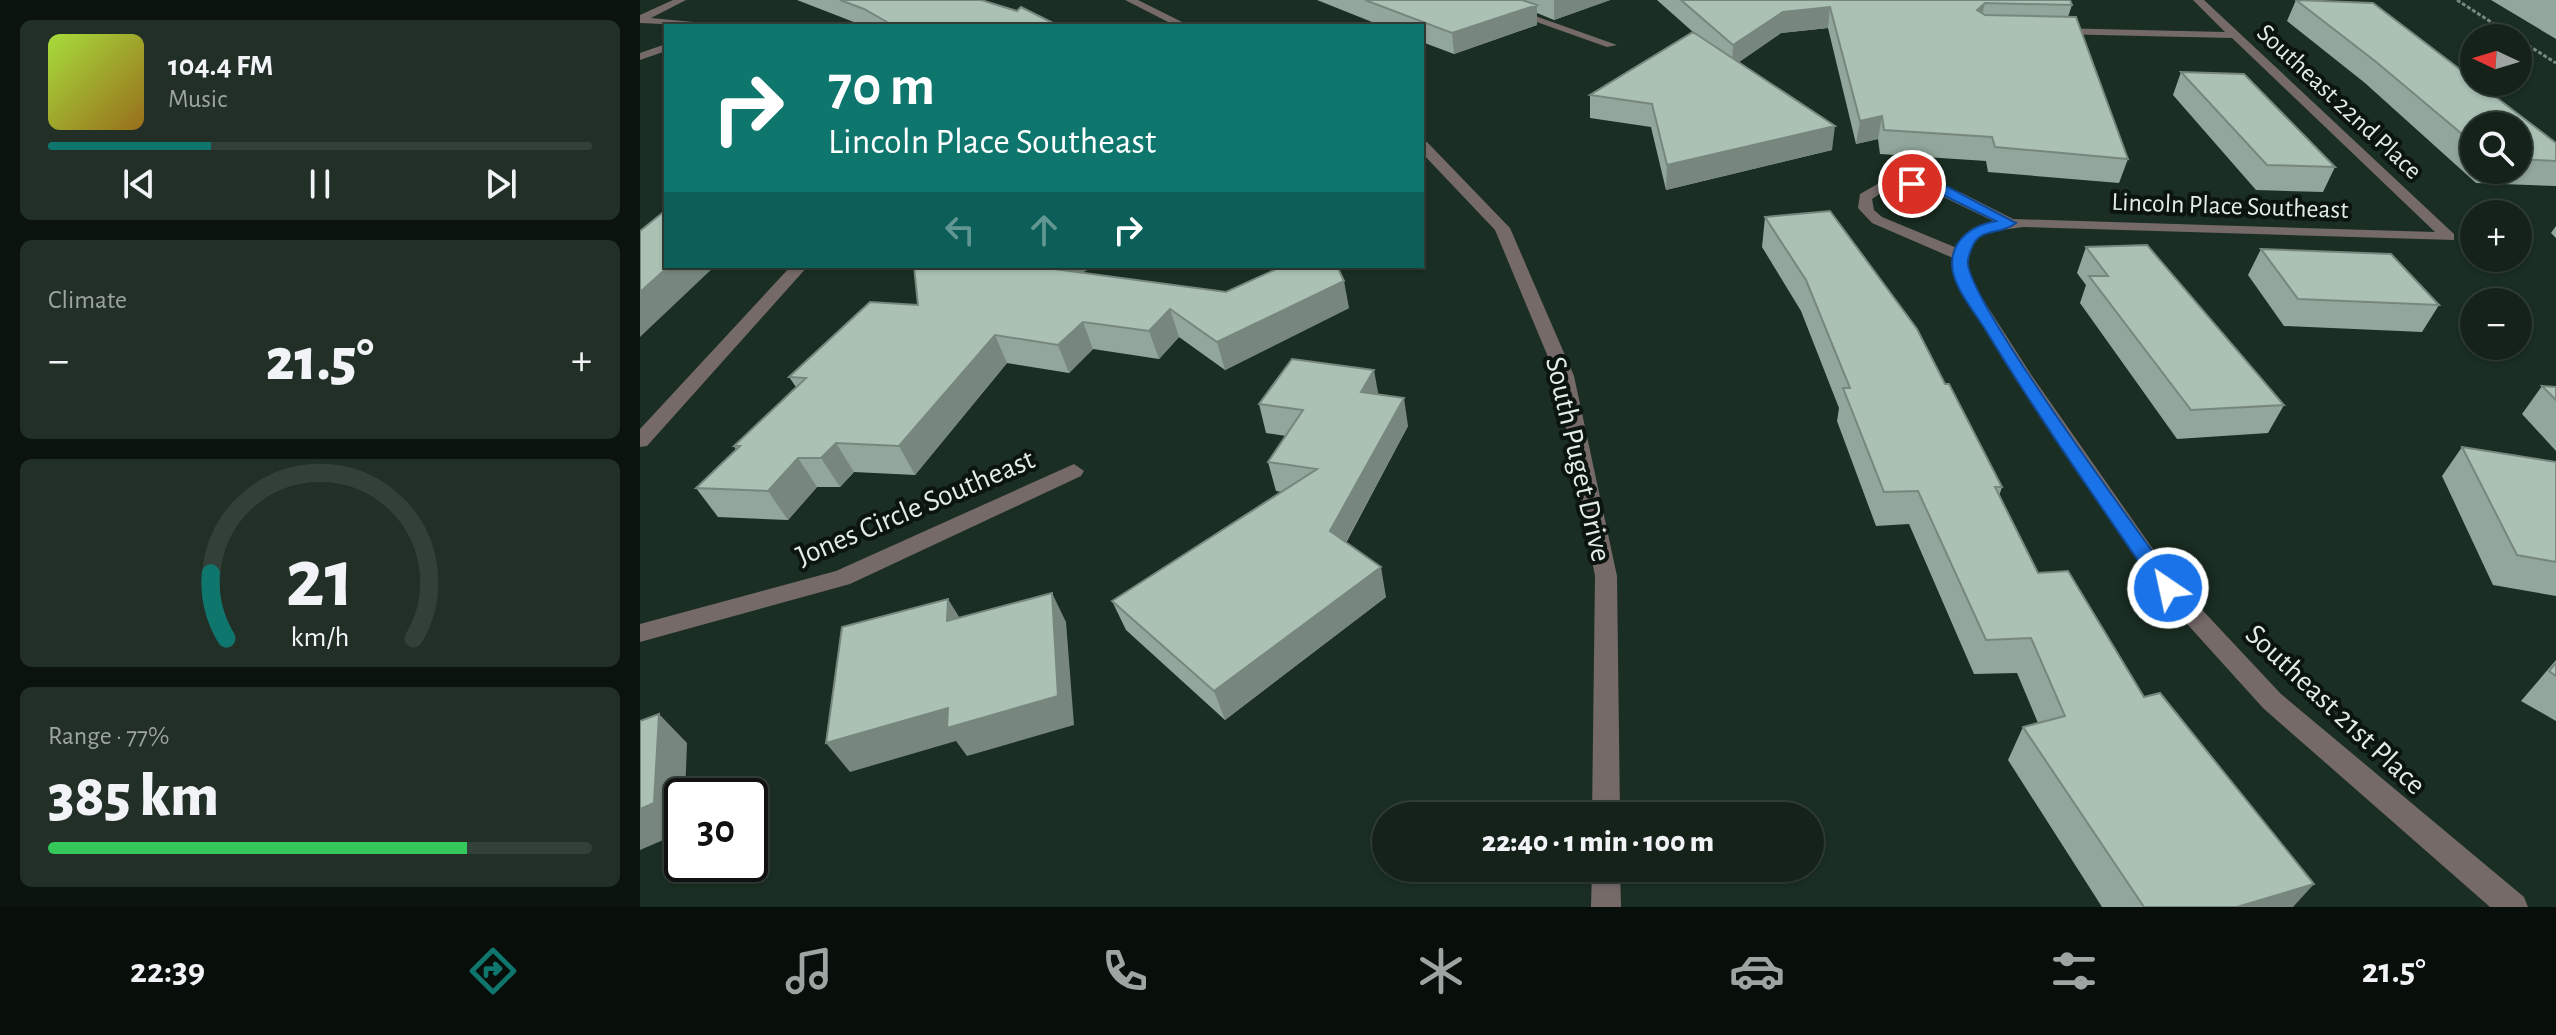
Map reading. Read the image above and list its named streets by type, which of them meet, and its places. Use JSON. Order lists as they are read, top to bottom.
{
  "streets": {
    "street": [
      "Southeast 22nd Place",
      "Lincoln Place Southeast",
      "South Puget Drive",
      "Jones Circle Southeast",
      "Southeast 21st Place"
    ]
  },
  "crossings": [
    ["Southeast 22nd Place", "Lincoln Place Southeast"],
    ["Lincoln Place Southeast", "Southeast 21st Place"]
  ],
  "north": "left",
  "page": {
    "map_buttons": ["+", "−"],
    "turn": ["70 m", "Lincoln Place Southeast"],
    "song": ["104.4 FM", "Music"],
    "tile": [
      "Climate",
      ["Range · 77%", "385 km"]
    ],
    "heat": ["−", "21.5°", "+"],
    "limit": "30",
    "trip": "22:40 · 1 min · 100 m",
    "tabs": ["22:39", "21.5°"],
    "gauge": ["21", "km/h"]
  }
}
